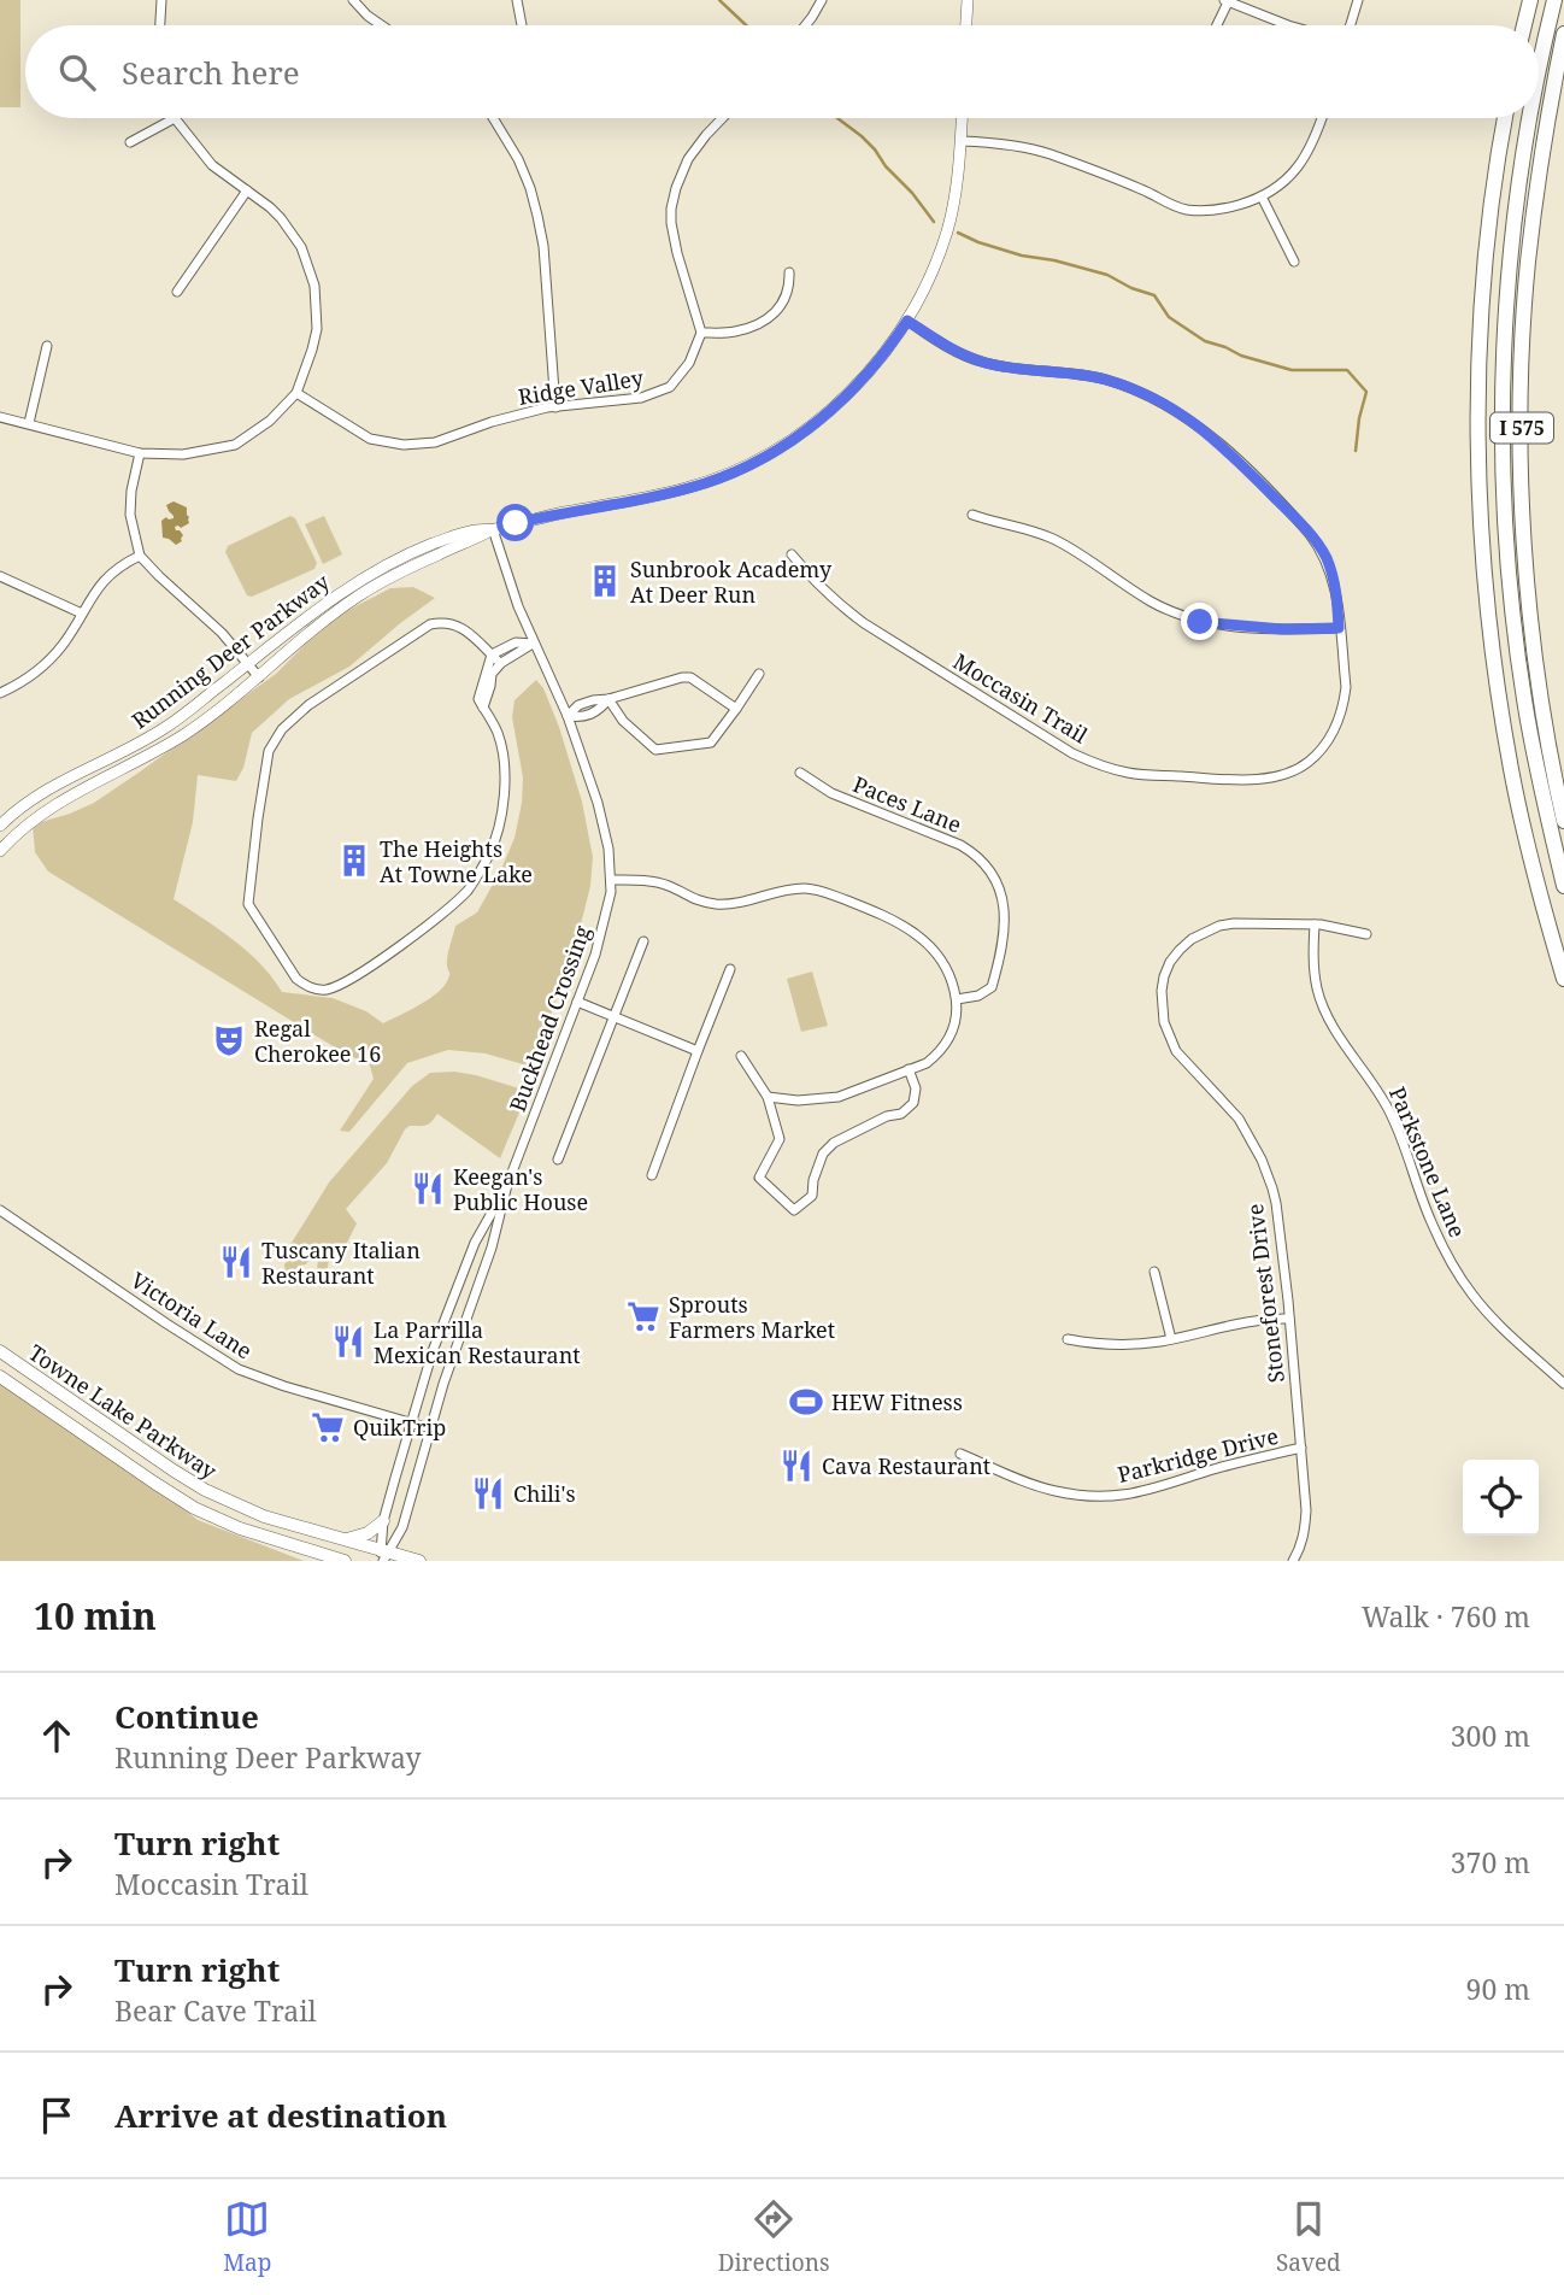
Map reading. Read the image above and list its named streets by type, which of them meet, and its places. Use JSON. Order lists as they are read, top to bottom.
{
  "streets": {
    "highway": ["I 575"],
    "main road": ["Towne Lake Parkway"],
    "street": [
      "Ridge Valley",
      "Running Deer Parkway",
      "Moccasin Trail",
      "Paces Lane",
      "Buckhead Crossing",
      "Parkstone Lane",
      "Stoneforest Drive",
      "Victoria Lane",
      "Parkridge Drive"
    ]
  },
  "crossings": [
    ["Running Deer Parkway", "Moccasin Trail"],
    ["Running Deer Parkway", "Buckhead Crossing"],
    ["Buckhead Crossing", "Victoria Lane"],
    ["Buckhead Crossing", "Towne Lake Parkway"],
    ["Parkstone Lane", "Stoneforest Drive"],
    ["Stoneforest Drive", "Parkridge Drive"]
  ],
  "places": {
    "building": ["Sunbrook Academy At Deer Run", "The Heights At Towne Lake"],
    "theatre": ["Regal Cherokee 16"],
    "restaurant": [
      "Keegan's Public House",
      "Tuscany Italian Restaurant",
      "La Parrilla Mexican Restaurant",
      "Cava Restaurant",
      "Chili's"
    ],
    "supermarket": ["Sprouts Farmers Market", "QuikTrip"],
    "sports": ["HEW Fitness"]
  },
  "page": {
    "search": "Search here",
    "heading": ["10 min", "Walk · 760 m"],
    "list": [
      ["Continue", "Running Deer Parkway", "300 m"],
      ["Turn right", "Moccasin Trail", "370 m"],
      ["Turn right", "Bear Cave Trail", "90 m"],
      "Arrive at destination"
    ],
    "nav": ["Map", "Directions", "Saved"]
  }
}
